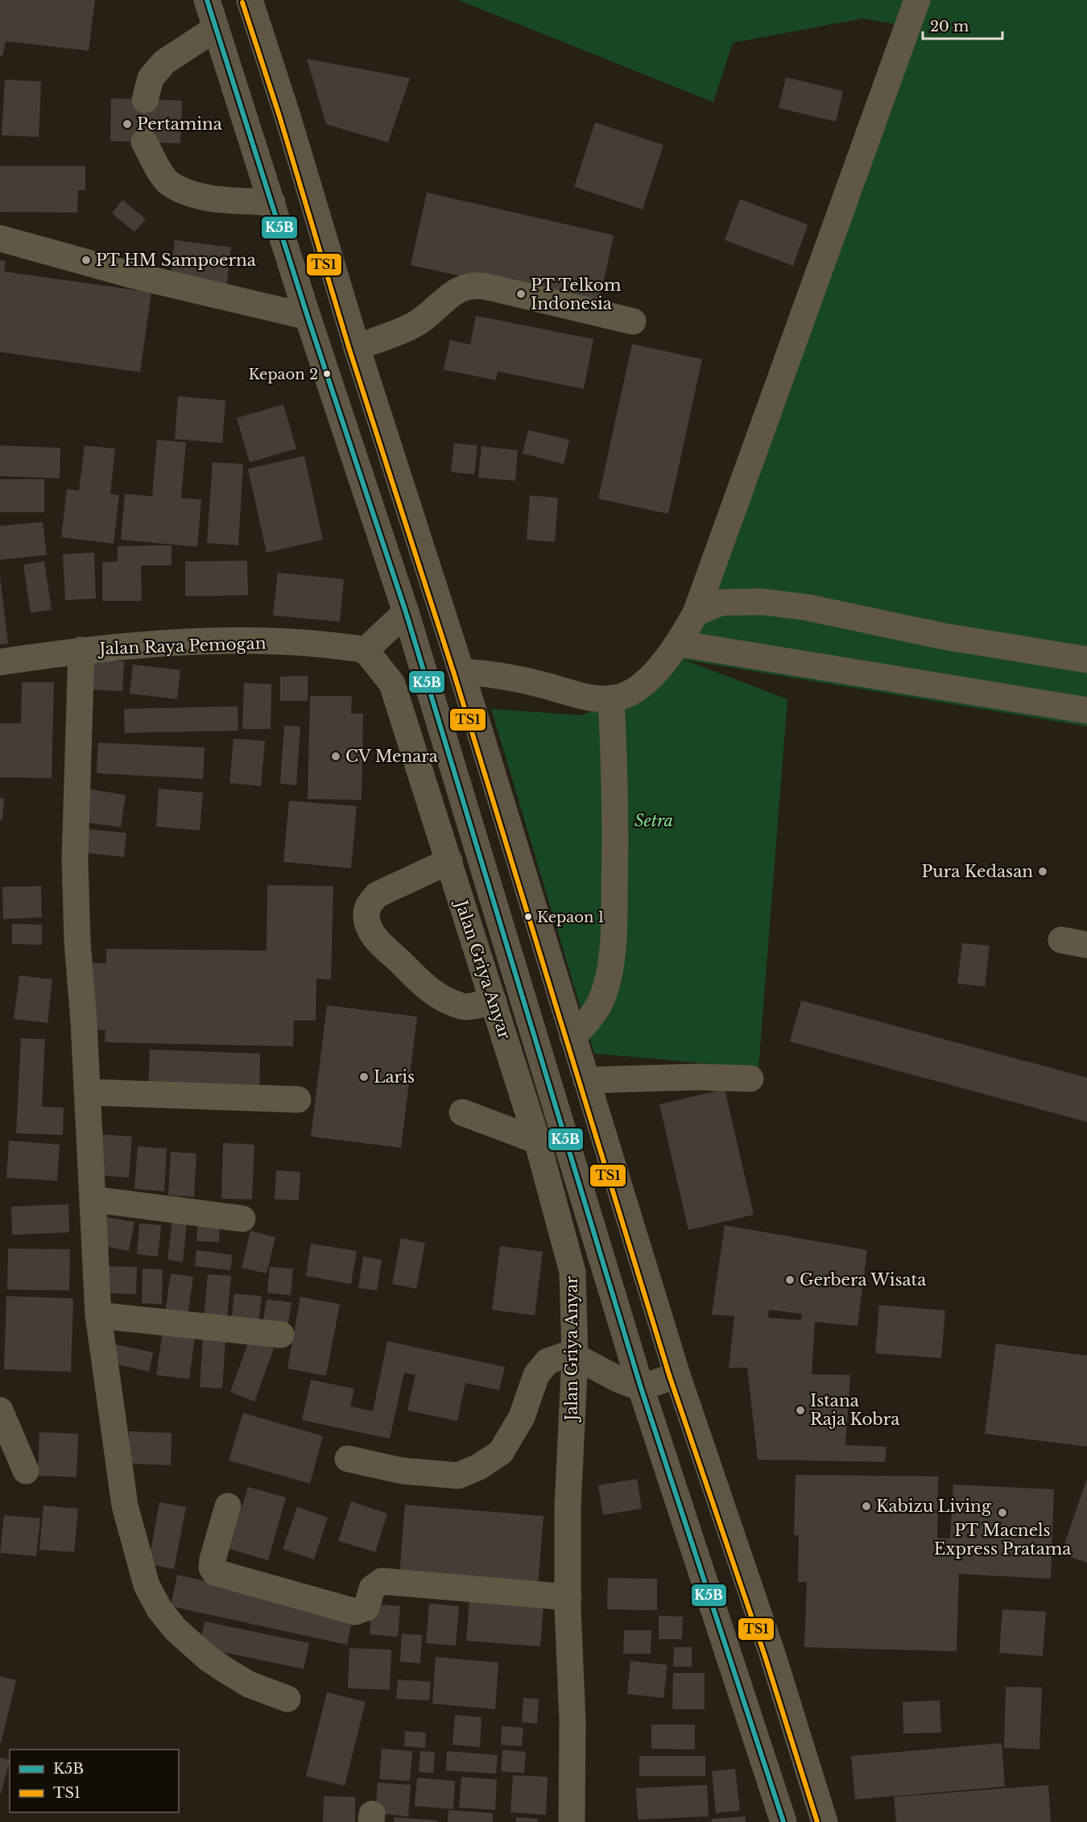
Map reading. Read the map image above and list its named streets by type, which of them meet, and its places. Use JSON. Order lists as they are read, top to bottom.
{
  "streets": {
    "street": ["Jalan Raya Pemogan", "Jalan Griya Anyar"]
  },
  "crossings": [
    ["Jalan Raya Pemogan", "Jalan Griya Anyar"]
  ],
  "parks": ["Setra"],
  "places": [
    "Pertamina",
    "PT HM Sampoerna",
    "PT Telkom Indonesia",
    "Kepaon 2",
    "CV Menara",
    "Pura Kedasan",
    "Kepaon 1",
    "Laris",
    "Gerbera Wisata",
    "Istana Raja Kobra",
    "Kabizu Living",
    "PT Macnels Express Pratama"
  ],
  "lines": ["transit line K5B", "transit line TS1"],
  "legend": ["K5B", "TS1"],
  "scale_bar": "20 m"
}
